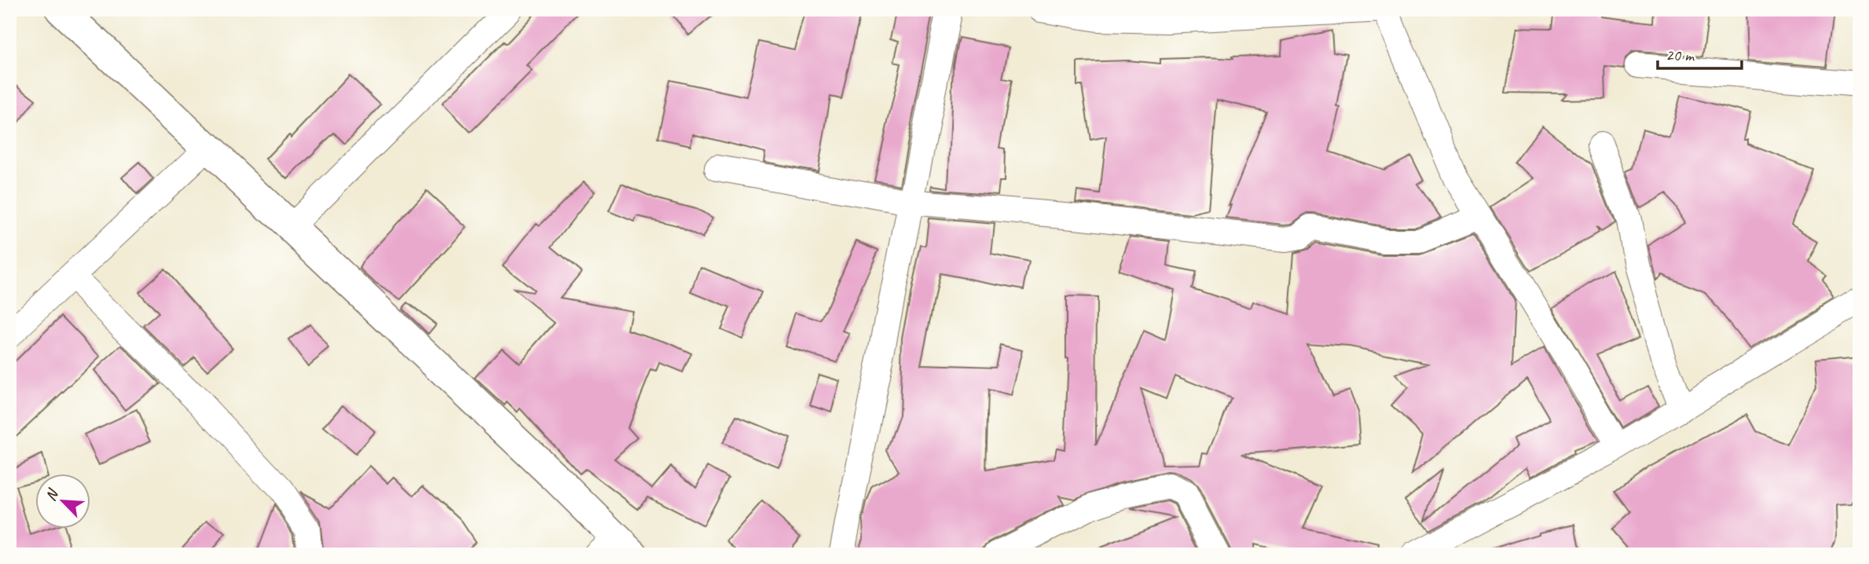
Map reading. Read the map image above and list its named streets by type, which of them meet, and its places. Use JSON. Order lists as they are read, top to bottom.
{
  "scale_bar": "20 m",
  "north": "top left"
}
